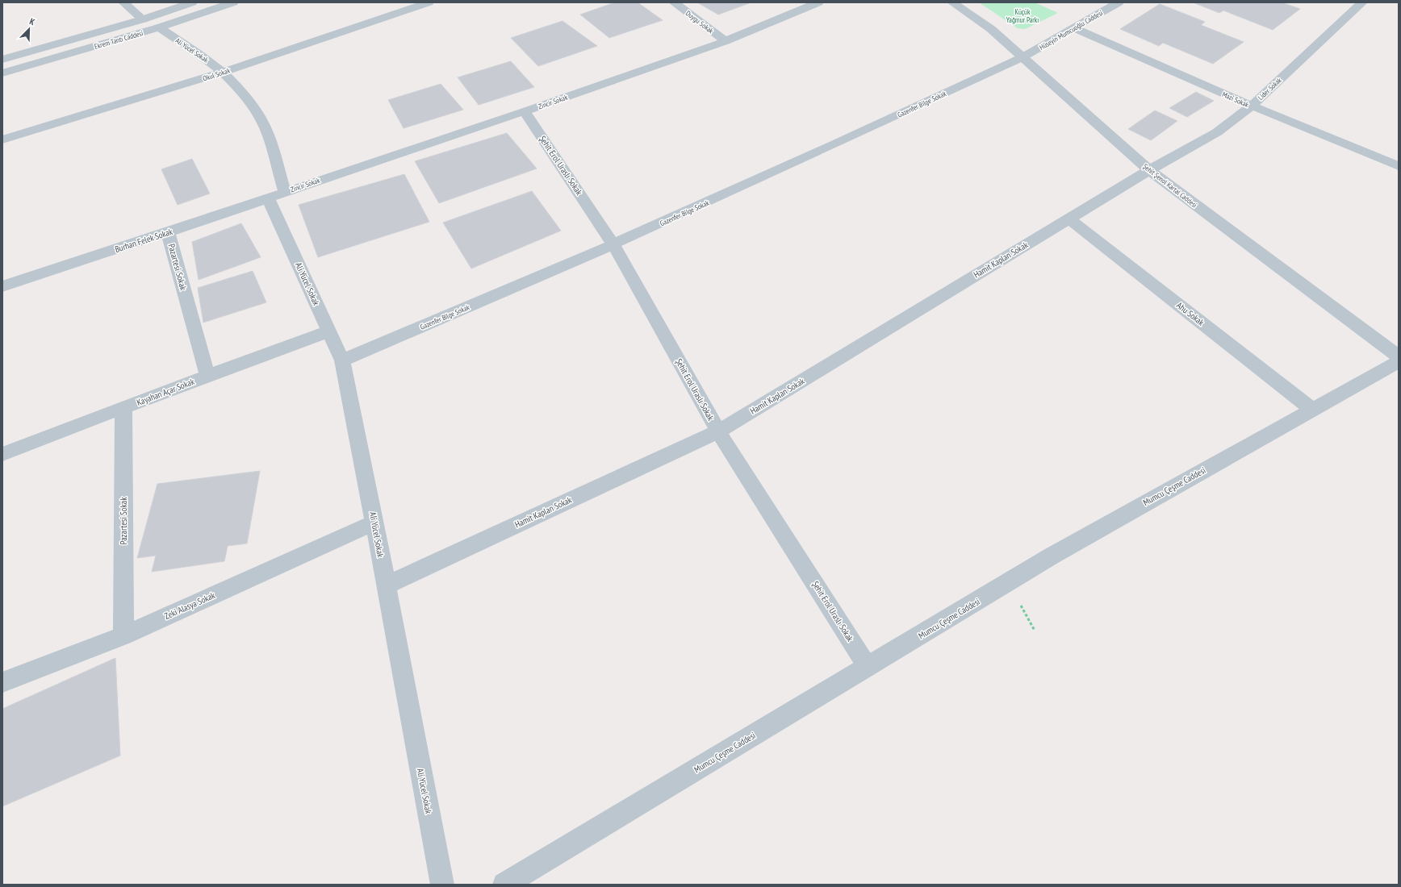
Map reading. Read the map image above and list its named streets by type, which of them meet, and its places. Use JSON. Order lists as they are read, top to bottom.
{
  "streets": {
    "street": [
      "Duygu Sokak",
      "Hüseyin Mumcuoğlu Caddesi",
      "Ekrem Tantı Caddesi",
      "Ali Yücel Sokak",
      "Okul Sokak",
      "Lider Sokak",
      "Mazi Sokak",
      "Zincir Sokak",
      "Gazenfer Bilge Sokak",
      "Şehit Erol Uraslı Sokak",
      "Şehit Şenol Kartal Caddesi",
      "Burhan Felek Sokak",
      "Hamit Kaplan Sokak",
      "Pazartesi Sokak",
      "Ahu Sokak",
      "Kayahan Açar Sokak",
      "Mumcu Çeşme Caddesi",
      "Zeki Alasya Sokak"
    ]
  },
  "crossings": [
    ["Duygu Sokak", "Zincir Sokak"],
    ["Hüseyin Mumcuoğlu Caddesi", "Mazi Sokak"],
    ["Hüseyin Mumcuoğlu Caddesi", "Gazenfer Bilge Sokak"],
    ["Hüseyin Mumcuoğlu Caddesi", "Şehit Şenol Kartal Caddesi"],
    ["Ekrem Tantı Caddesi", "Ali Yücel Sokak"],
    ["Ali Yücel Sokak", "Okul Sokak"],
    ["Ali Yücel Sokak", "Zincir Sokak"],
    ["Ali Yücel Sokak", "Gazenfer Bilge Sokak"],
    ["Ali Yücel Sokak", "Burhan Felek Sokak"],
    ["Ali Yücel Sokak", "Hamit Kaplan Sokak"],
    ["Ali Yücel Sokak", "Kayahan Açar Sokak"],
    ["Ali Yücel Sokak", "Zeki Alasya Sokak"],
    ["Lider Sokak", "Mazi Sokak"],
    ["Lider Sokak", "Şehit Şenol Kartal Caddesi"],
    ["Lider Sokak", "Hamit Kaplan Sokak"],
    ["Zincir Sokak", "Şehit Erol Uraslı Sokak"],
    ["Zincir Sokak", "Burhan Felek Sokak"],
    ["Gazenfer Bilge Sokak", "Şehit Erol Uraslı Sokak"],
    ["Gazenfer Bilge Sokak", "Şehit Şenol Kartal Caddesi"],
    ["Şehit Erol Uraslı Sokak", "Hamit Kaplan Sokak"],
    ["Şehit Erol Uraslı Sokak", "Mumcu Çeşme Caddesi"],
    ["Şehit Şenol Kartal Caddesi", "Hamit Kaplan Sokak"],
    ["Burhan Felek Sokak", "Pazartesi Sokak"],
    ["Hamit Kaplan Sokak", "Ahu Sokak"],
    ["Pazartesi Sokak", "Kayahan Açar Sokak"],
    ["Pazartesi Sokak", "Zeki Alasya Sokak"],
    ["Ahu Sokak", "Mumcu Çeşme Caddesi"]
  ],
  "parks": ["Küçük Yağmur Parkı"],
  "north": "top right"
}
